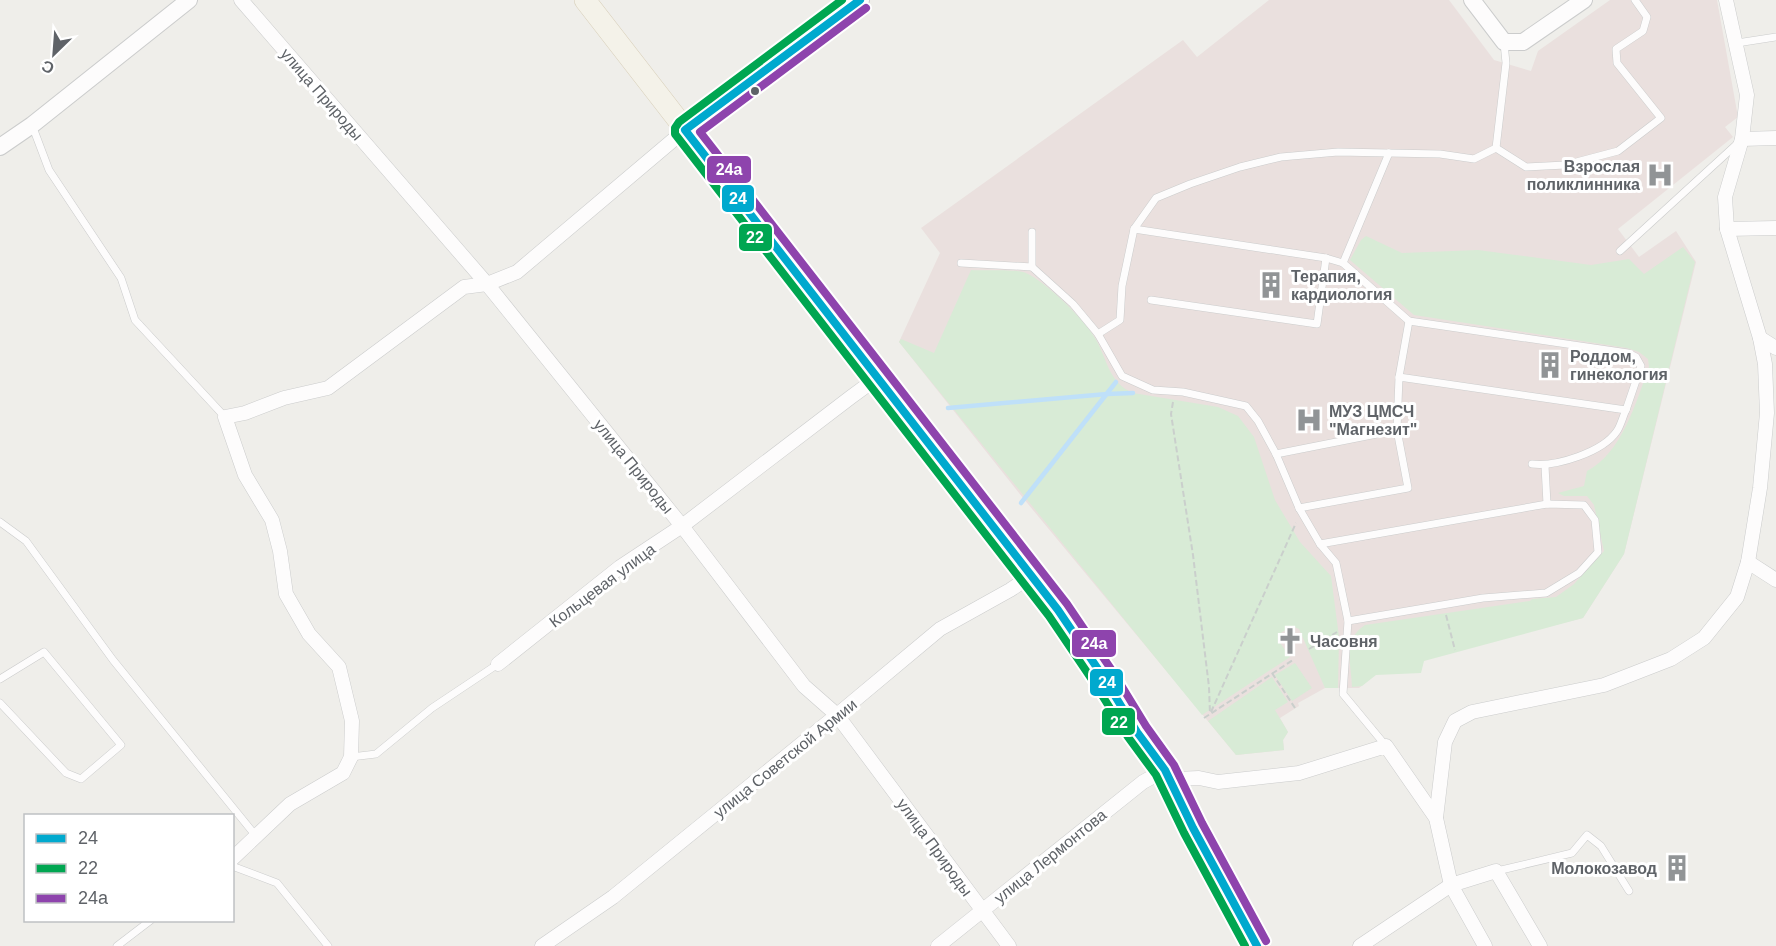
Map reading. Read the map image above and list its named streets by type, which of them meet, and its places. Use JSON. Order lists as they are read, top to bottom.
{
  "streets": {
    "street": [
      "улица Природы",
      "Кольцевая улица",
      "улица Советской Армии",
      "улица Лермонтова"
    ]
  },
  "crossings": [
    ["улица Природы", "Кольцевая улица"],
    ["улица Природы", "улица Советской Армии"],
    ["улица Природы", "улица Лермонтова"]
  ],
  "places": {
    "hospital": ["Взрослая поликлинника", "МУЗ ЦМСЧ \"Магнезит\""],
    "building": ["Терапия, кардиология", "Роддом, гинекология", "Молокозавод"],
    "church": ["Часовня"]
  },
  "lines": ["transit line 24", "transit line 22", "transit line 24a"],
  "legend": ["24", "22", "24a"],
  "north": "bottom left"
}
